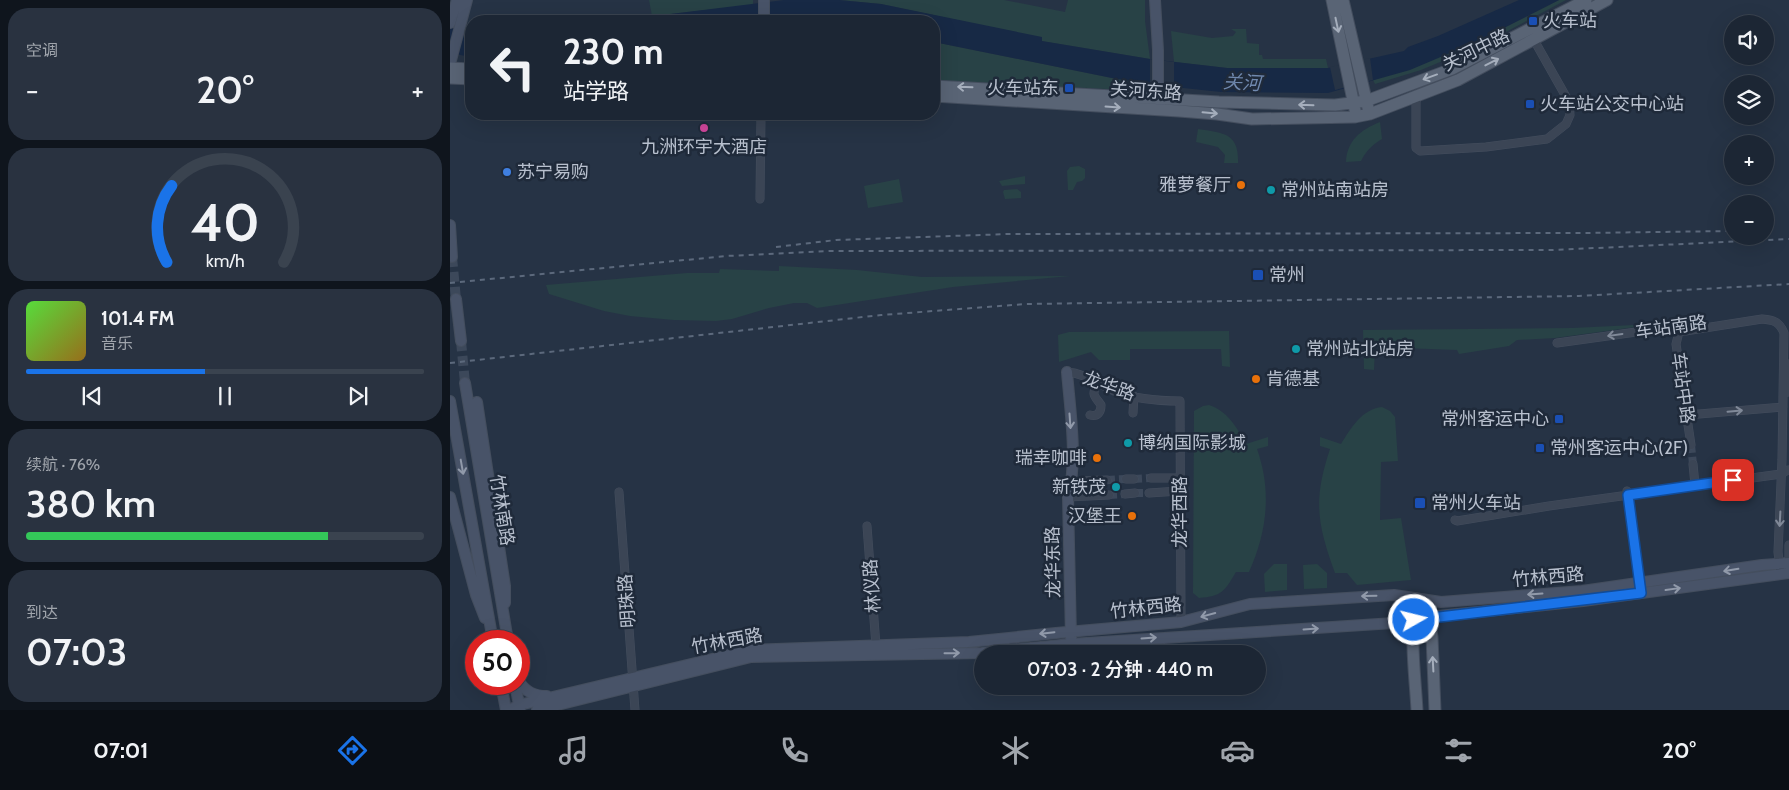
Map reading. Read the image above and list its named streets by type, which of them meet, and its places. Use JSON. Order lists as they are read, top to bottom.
{
  "streets": {
    "main road": [
      "关河中路",
      "关河东路",
      "竹林南路",
      "龙华东路",
      "竹林西路"
    ],
    "street": [
      "车站南路",
      "龙华路",
      "车站中路",
      "龙华西路",
      "林仪路",
      "明珠路"
    ]
  },
  "crossings": [
    ["关河中路", "关河东路"],
    ["车站南路", "车站中路"],
    ["龙华路", "龙华西路"],
    ["龙华路", "龙华东路"],
    ["龙华西路", "竹林西路"],
    ["龙华东路", "竹林西路"],
    ["竹林西路", "林仪路"],
    ["竹林西路", "明珠路"]
  ],
  "one_way": ["龙华东路"],
  "water": ["关河"],
  "places": {
    "transit": [
      "火车站",
      "火车站东",
      "火车站公交中心站",
      "常州",
      "常州客运中心",
      "常州客运中心(2F)",
      "常州火车站"
    ],
    "other": [
      "九洲环宇大酒店",
      "苏宁易购",
      "雅萝餐厅",
      "常州站南站房",
      "常州站北站房",
      "肯德基",
      "博纳国际影城",
      "瑞幸咖啡",
      "新铁茂",
      "汉堡王"
    ]
  },
  "page": {
    "tile": [
      "空调",
      ["续航 · 76%", "380 km"],
      ["到达", "07:03"]
    ],
    "map_buttons": ["+", "−"],
    "turn": ["230 m", "站学路"],
    "heat": ["−", "20°", "+"],
    "song": ["101.4 FM", "音乐"],
    "limit": "50",
    "trip": "07:03 · 2 分钟 · 440 m",
    "tabs": ["07:01", "20°"],
    "gauge": ["40", "km/h"]
  }
}
